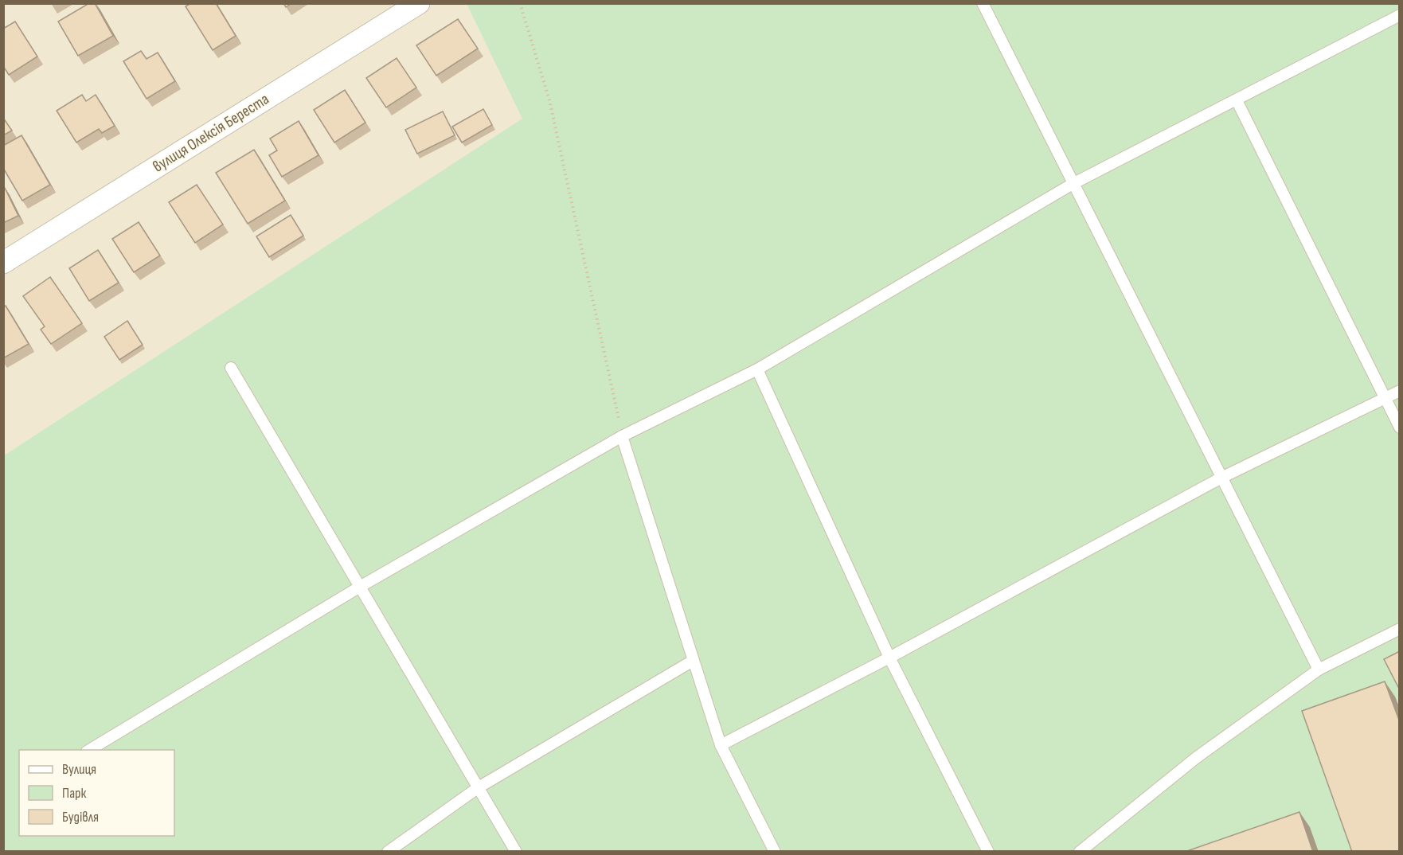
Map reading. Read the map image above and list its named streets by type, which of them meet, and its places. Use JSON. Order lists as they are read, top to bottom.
{
  "streets": {
    "street": ["вулиця Олексія Береста"]
  },
  "legend": ["Вулиця", "Парк", "Будівля"]
}
